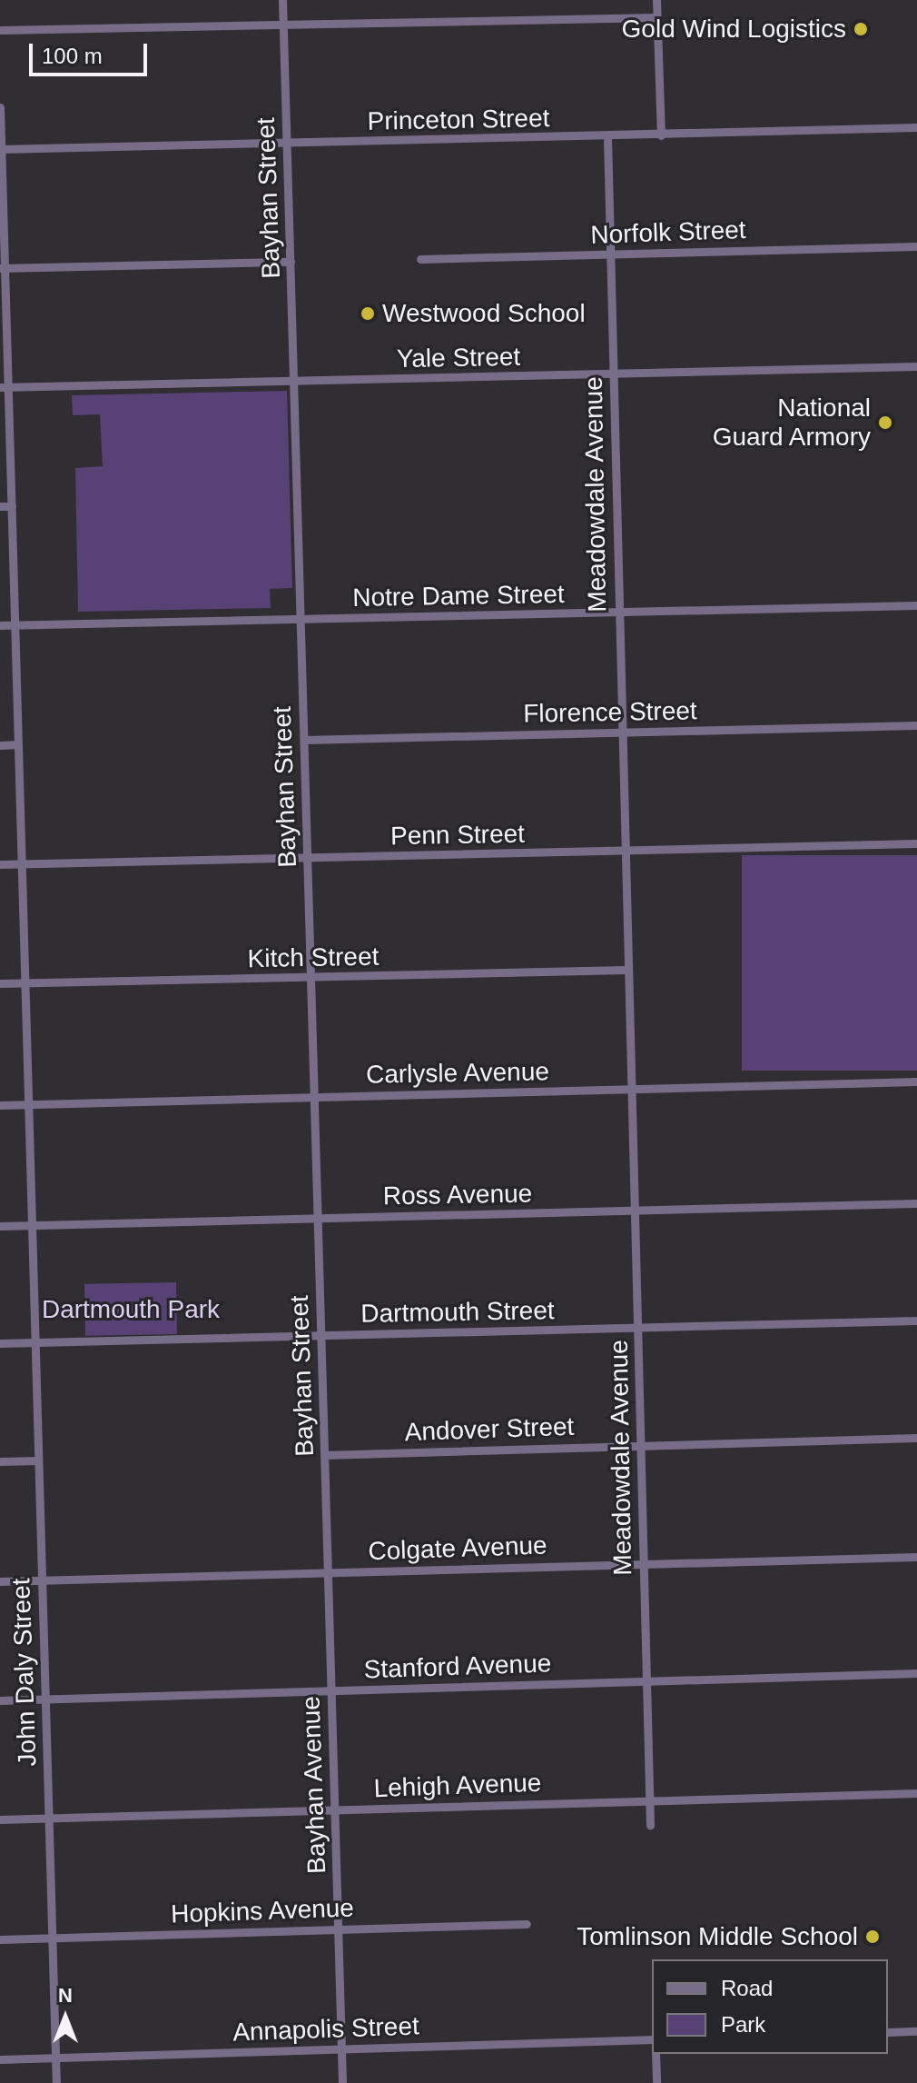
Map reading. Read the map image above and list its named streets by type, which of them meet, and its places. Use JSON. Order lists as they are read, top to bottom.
{
  "streets": {
    "street": [
      "Princeton Street",
      "Bayhan Street",
      "Norfolk Street",
      "Yale Street",
      "Meadowdale Avenue",
      "Notre Dame Street",
      "Florence Street",
      "Penn Street",
      "Kitch Street",
      "Carlysle Avenue",
      "Ross Avenue",
      "Dartmouth Street",
      "Andover Street",
      "Colgate Avenue",
      "Stanford Avenue",
      "John Daly Street",
      "Bayhan Avenue",
      "Lehigh Avenue",
      "Hopkins Avenue",
      "Annapolis Street"
    ]
  },
  "crossings": [
    ["Princeton Street", "Bayhan Street"],
    ["Princeton Street", "Meadowdale Avenue"],
    ["Princeton Street", "John Daly Street"],
    ["Bayhan Street", "Yale Street"],
    ["Bayhan Street", "Notre Dame Street"],
    ["Bayhan Street", "Florence Street"],
    ["Bayhan Street", "Penn Street"],
    ["Bayhan Street", "Kitch Street"],
    ["Bayhan Street", "Carlysle Avenue"],
    ["Bayhan Street", "Ross Avenue"],
    ["Bayhan Street", "Dartmouth Street"],
    ["Bayhan Street", "Andover Street"],
    ["Bayhan Street", "Colgate Avenue"],
    ["Bayhan Street", "Bayhan Avenue"],
    ["Norfolk Street", "Meadowdale Avenue"],
    ["Yale Street", "Meadowdale Avenue"],
    ["Yale Street", "John Daly Street"],
    ["Meadowdale Avenue", "Notre Dame Street"],
    ["Meadowdale Avenue", "Florence Street"],
    ["Meadowdale Avenue", "Penn Street"],
    ["Meadowdale Avenue", "Kitch Street"],
    ["Meadowdale Avenue", "Carlysle Avenue"],
    ["Meadowdale Avenue", "Ross Avenue"],
    ["Meadowdale Avenue", "Dartmouth Street"],
    ["Meadowdale Avenue", "Andover Street"],
    ["Meadowdale Avenue", "Colgate Avenue"],
    ["Meadowdale Avenue", "Stanford Avenue"],
    ["Meadowdale Avenue", "Lehigh Avenue"],
    ["Notre Dame Street", "John Daly Street"],
    ["Penn Street", "John Daly Street"],
    ["Kitch Street", "John Daly Street"],
    ["Carlysle Avenue", "John Daly Street"],
    ["Ross Avenue", "John Daly Street"],
    ["Dartmouth Street", "John Daly Street"],
    ["Colgate Avenue", "John Daly Street"],
    ["Colgate Avenue", "Bayhan Avenue"],
    ["Stanford Avenue", "John Daly Street"],
    ["Stanford Avenue", "Bayhan Avenue"],
    ["John Daly Street", "Lehigh Avenue"],
    ["John Daly Street", "Hopkins Avenue"],
    ["John Daly Street", "Annapolis Street"],
    ["Bayhan Avenue", "Lehigh Avenue"],
    ["Bayhan Avenue", "Hopkins Avenue"],
    ["Bayhan Avenue", "Annapolis Street"]
  ],
  "parks": ["Dartmouth Park"],
  "places": [
    "Gold Wind Logistics",
    "Westwood School",
    "National Guard Armory",
    "Tomlinson Middle School"
  ],
  "legend": ["Road", "Park"],
  "scale_bar": "100 m",
  "north": "top"
}
